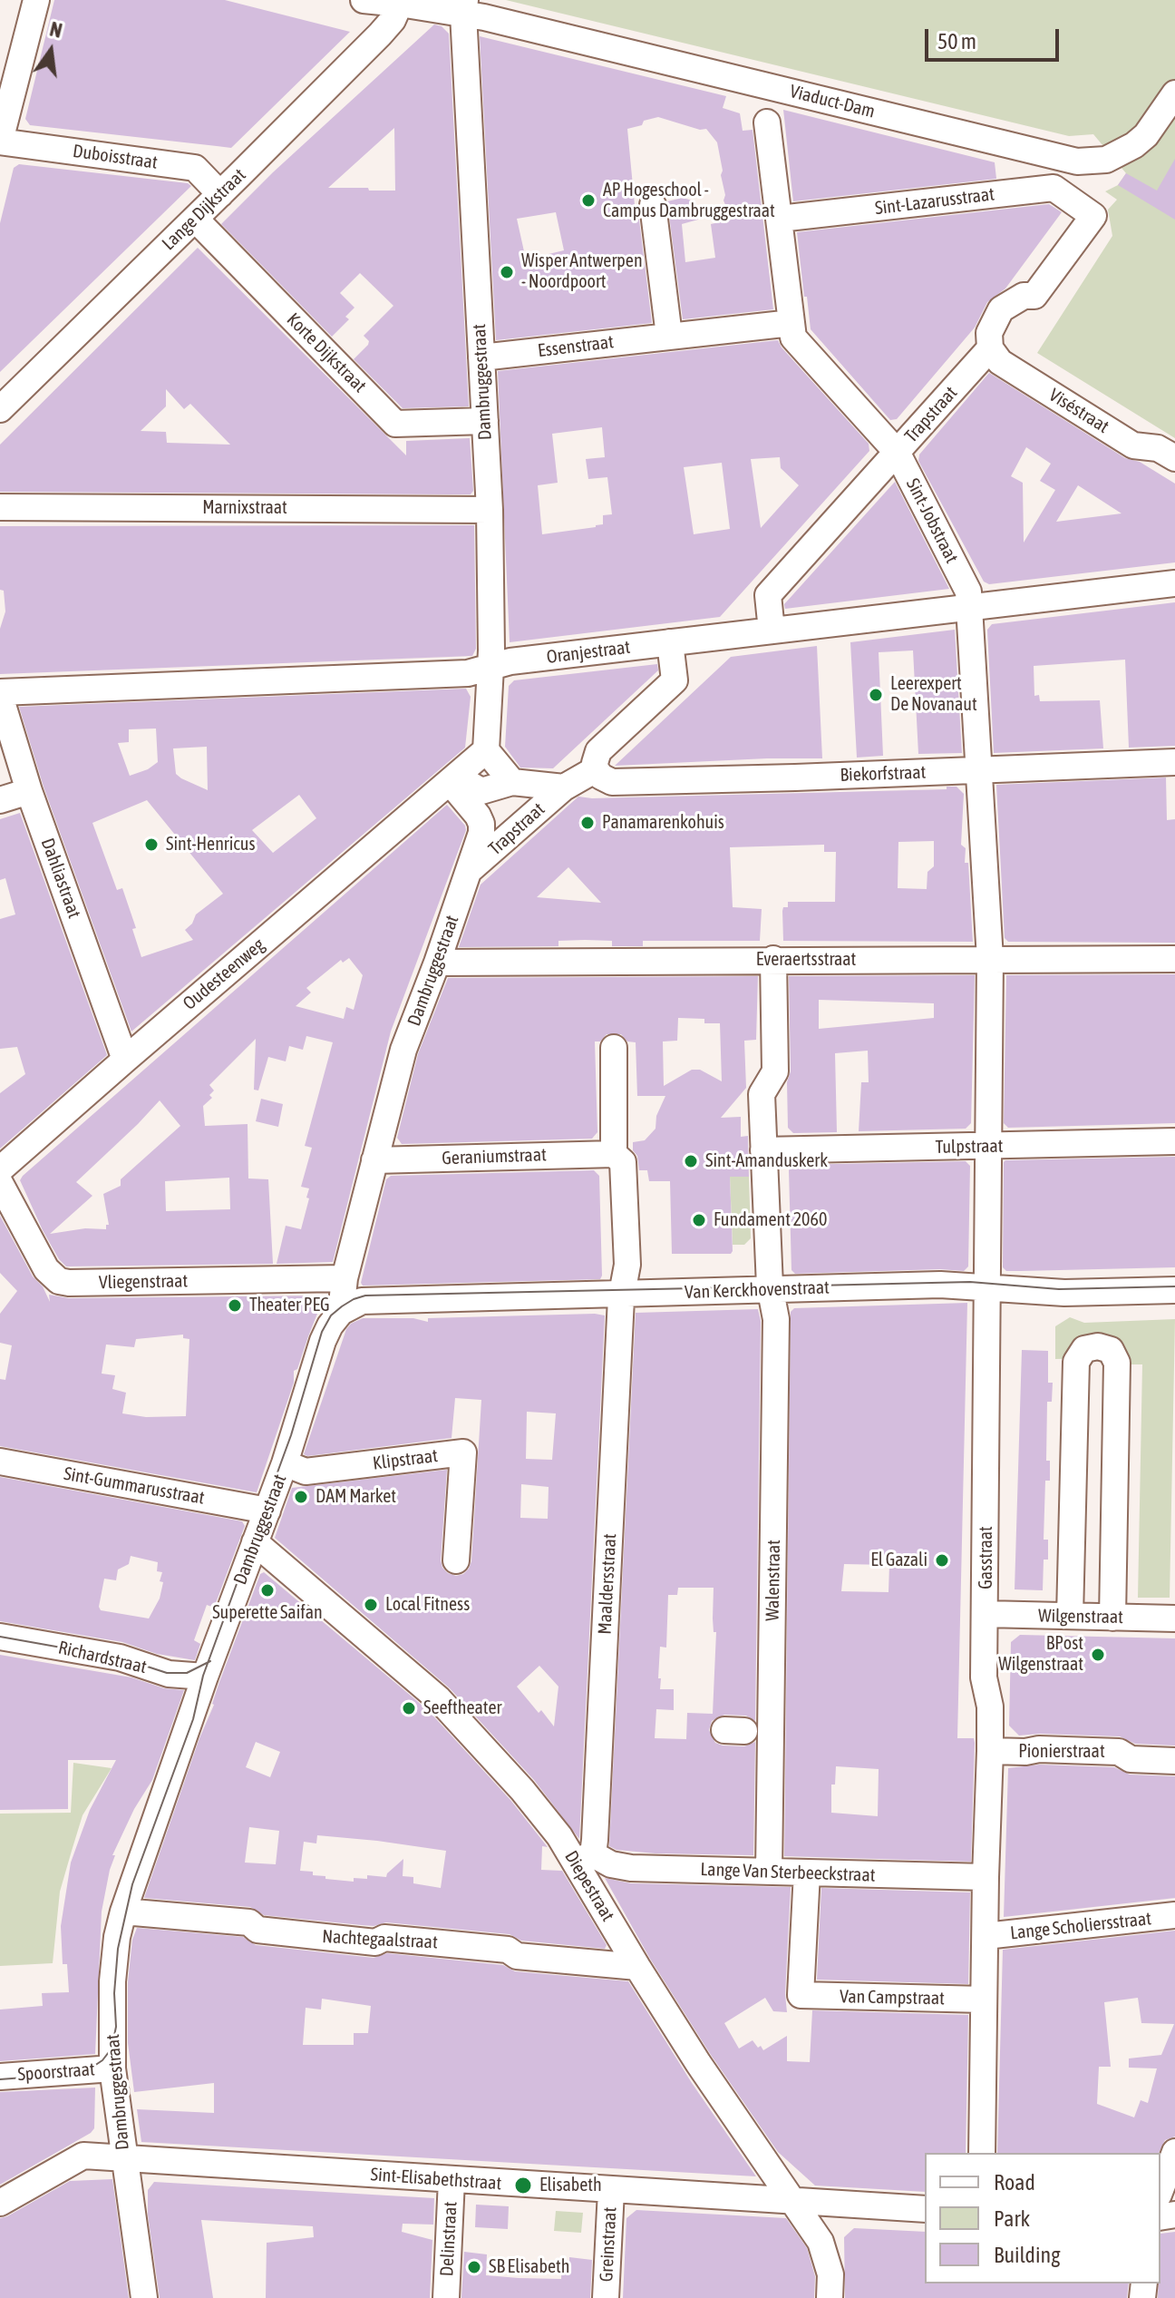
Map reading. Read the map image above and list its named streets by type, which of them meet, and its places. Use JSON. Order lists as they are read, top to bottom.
{
  "streets": {
    "street": [
      "Viaduct-Dam",
      "Duboisstraat",
      "Sint-Lazarusstraat",
      "Lange Dijkstraat",
      "Essenstraat",
      "Korte Dijkstraat",
      "Dambruggestraat",
      "Viséstraat",
      "Trapstraat",
      "Marnixstraat",
      "Sint-Jobstraat",
      "Oranjestraat",
      "Biekorfstraat",
      "Dahliastraat",
      "Everaertsstraat",
      "Oudesteenweg",
      "Tulpstraat",
      "Geraniumstraat",
      "Vliegenstraat",
      "Van Kerckhovenstraat",
      "Klipstraat",
      "Sint-Gummarusstraat",
      "Gasstraat",
      "Walenstraat",
      "Maaldersstraat",
      "Wilgenstraat",
      "Richardstraat",
      "Pionierstraat",
      "Lange Van Sterbeeckstraat",
      "Diepestraat",
      "Lange Scholiersstraat",
      "Nachtegaalstraat",
      "Van Campstraat",
      "Spoorstraat",
      "Sint-Elisabethstraat",
      "Delinstraat",
      "Greinstraat"
    ]
  },
  "crossings": [
    ["Viaduct-Dam", "Lange Dijkstraat"],
    ["Viaduct-Dam", "Dambruggestraat"],
    ["Duboisstraat", "Lange Dijkstraat"],
    ["Sint-Lazarusstraat", "Trapstraat"],
    ["Sint-Lazarusstraat", "Sint-Jobstraat"],
    ["Lange Dijkstraat", "Korte Dijkstraat"],
    ["Essenstraat", "Dambruggestraat"],
    ["Essenstraat", "Sint-Jobstraat"],
    ["Korte Dijkstraat", "Dambruggestraat"],
    ["Dambruggestraat", "Trapstraat"],
    ["Dambruggestraat", "Marnixstraat"],
    ["Dambruggestraat", "Oranjestraat"],
    ["Dambruggestraat", "Everaertsstraat"],
    ["Dambruggestraat", "Oudesteenweg"],
    ["Dambruggestraat", "Geraniumstraat"],
    ["Dambruggestraat", "Vliegenstraat"],
    ["Dambruggestraat", "Van Kerckhovenstraat"],
    ["Dambruggestraat", "Klipstraat"],
    ["Dambruggestraat", "Sint-Gummarusstraat"],
    ["Dambruggestraat", "Richardstraat"],
    ["Dambruggestraat", "Diepestraat"],
    ["Dambruggestraat", "Nachtegaalstraat"],
    ["Dambruggestraat", "Spoorstraat"],
    ["Dambruggestraat", "Sint-Elisabethstraat"],
    ["Viséstraat", "Trapstraat"],
    ["Trapstraat", "Sint-Jobstraat"],
    ["Trapstraat", "Oranjestraat"],
    ["Trapstraat", "Biekorfstraat"],
    ["Sint-Jobstraat", "Oranjestraat"],
    ["Sint-Jobstraat", "Biekorfstraat"],
    ["Sint-Jobstraat", "Everaertsstraat"],
    ["Sint-Jobstraat", "Gasstraat"],
    ["Oranjestraat", "Dahliastraat"],
    ["Dahliastraat", "Oudesteenweg"],
    ["Everaertsstraat", "Gasstraat"],
    ["Everaertsstraat", "Walenstraat"],
    ["Tulpstraat", "Gasstraat"],
    ["Tulpstraat", "Walenstraat"],
    ["Geraniumstraat", "Maaldersstraat"],
    ["Van Kerckhovenstraat", "Gasstraat"],
    ["Van Kerckhovenstraat", "Walenstraat"],
    ["Van Kerckhovenstraat", "Maaldersstraat"],
    ["Gasstraat", "Wilgenstraat"],
    ["Gasstraat", "Pionierstraat"],
    ["Gasstraat", "Lange Van Sterbeeckstraat"],
    ["Gasstraat", "Lange Scholiersstraat"],
    ["Gasstraat", "Van Campstraat"],
    ["Walenstraat", "Lange Van Sterbeeckstraat"],
    ["Maaldersstraat", "Lange Van Sterbeeckstraat"],
    ["Maaldersstraat", "Diepestraat"],
    ["Lange Van Sterbeeckstraat", "Diepestraat"],
    ["Lange Van Sterbeeckstraat", "Van Campstraat"],
    ["Diepestraat", "Nachtegaalstraat"],
    ["Diepestraat", "Sint-Elisabethstraat"],
    ["Sint-Elisabethstraat", "Delinstraat"],
    ["Sint-Elisabethstraat", "Greinstraat"]
  ],
  "places": [
    "AP Hogeschool - Campus Dambruggestraat",
    "Wisper Antwerpen - Noordpoort",
    "Leerexpert De Novanaut",
    "Panamarenkohuis",
    "Sint-Henricus",
    "Sint-Amanduskerk",
    "Fundament 2060",
    "Theater PEG",
    "DAM Market",
    "El Gazali",
    "Superette Saifan",
    "Local Fitness",
    "BPost Wilgenstraat",
    "Seeftheater",
    "Elisabeth",
    "SB Elisabeth"
  ],
  "legend": ["Road", "Park", "Building"],
  "scale_bar": "50 m",
  "north": "top"
}
